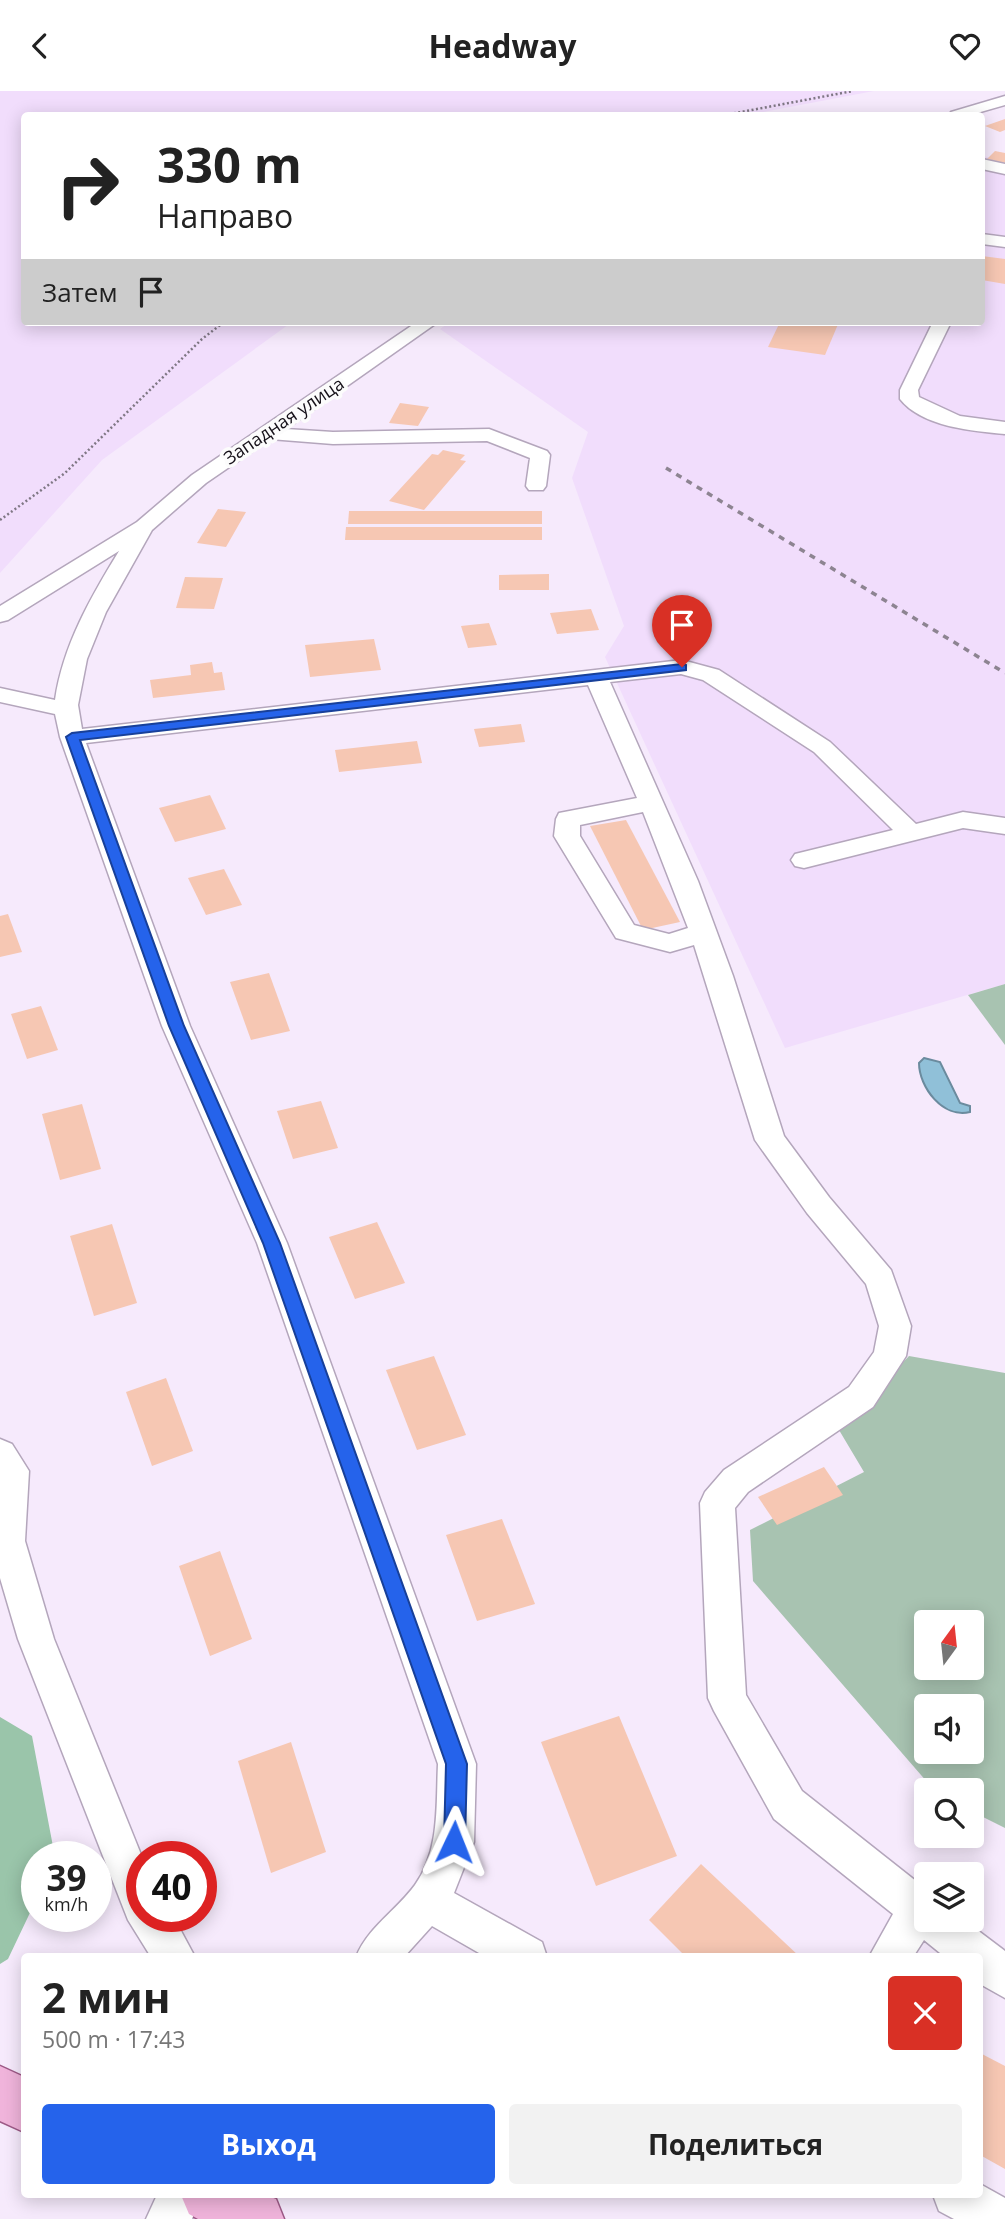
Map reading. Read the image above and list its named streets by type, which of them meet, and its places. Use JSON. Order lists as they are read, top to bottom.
{
  "streets": {
    "street": ["Западная улица"]
  },
  "north": "top",
  "page": {
    "header": "Headway",
    "turn": ["330 m", "Направо"],
    "then": "Затем",
    "speed": "39 km/h",
    "limit": "40",
    "heading": ["2 мин", "500 m · 17:43"],
    "buttons": ["Выход", "Поделиться"]
  }
}
